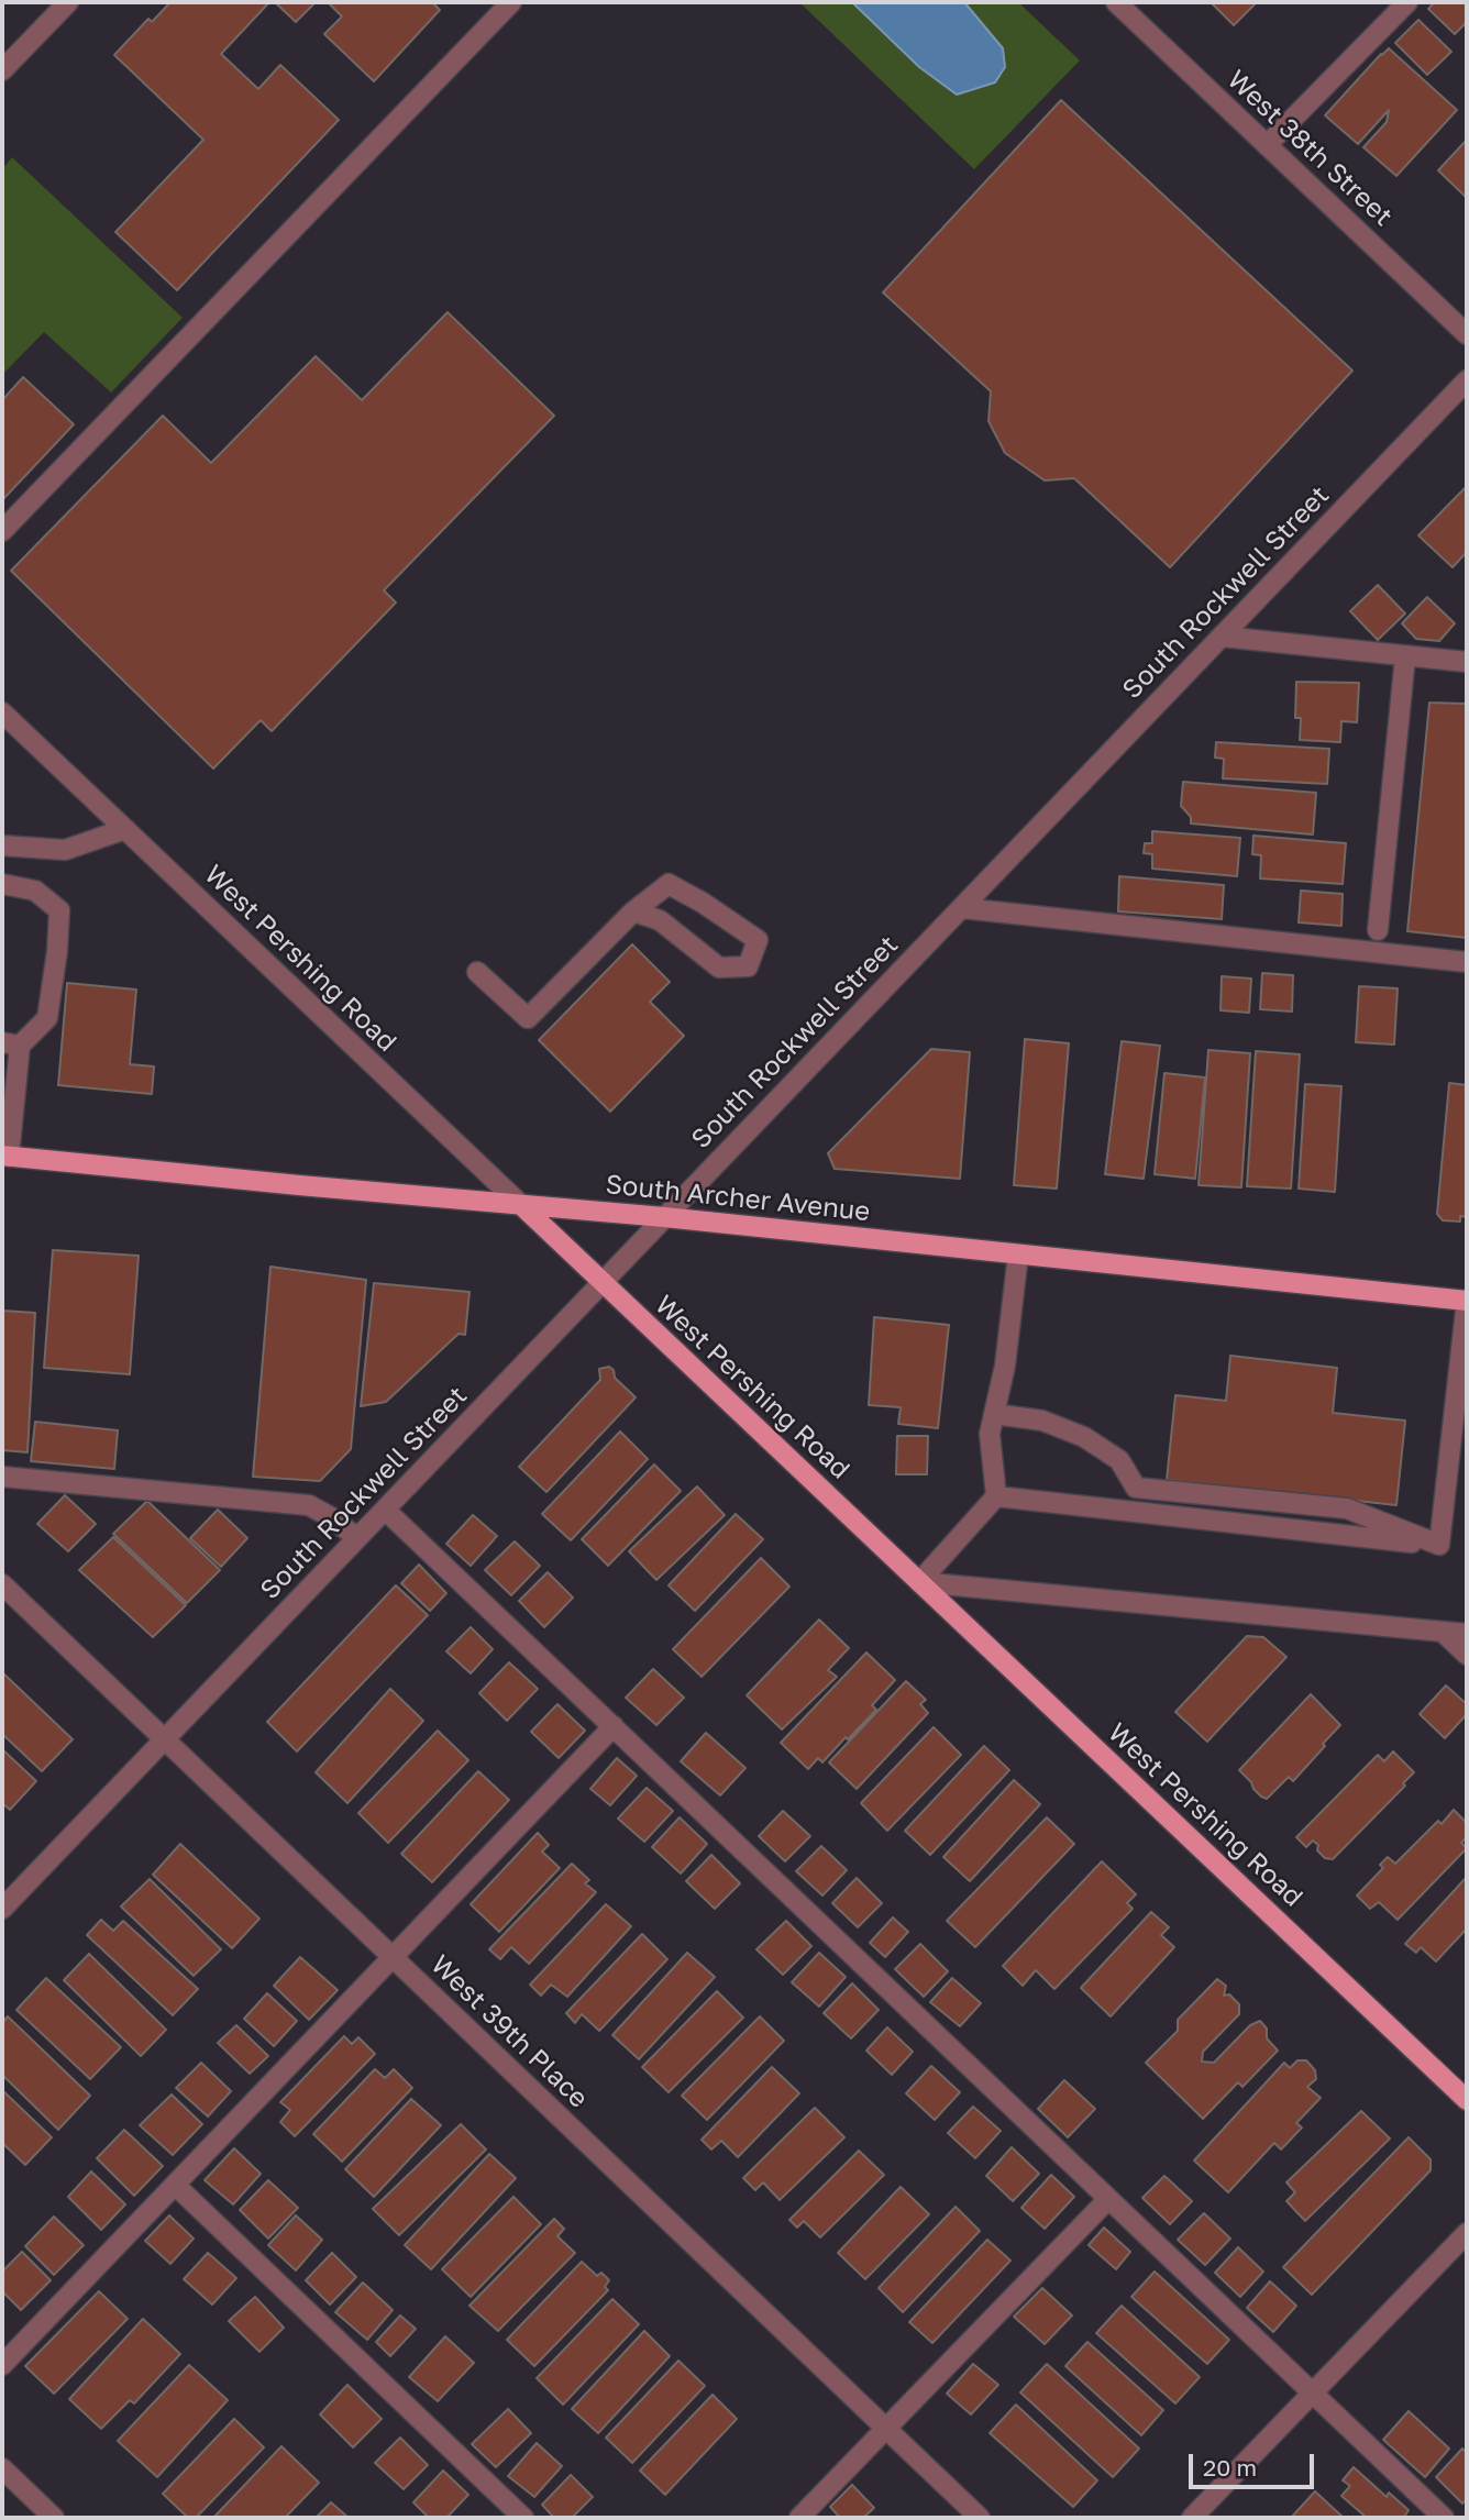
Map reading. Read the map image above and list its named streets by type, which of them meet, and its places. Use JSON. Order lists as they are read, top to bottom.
{
  "streets": {
    "main road": ["West Pershing Road", "South Archer Avenue"],
    "street": ["West 38th Street", "South Rockwell Street", "West 39th Place"]
  },
  "crossings": [
    ["South Rockwell Street", "West Pershing Road"],
    ["South Rockwell Street", "South Archer Avenue"],
    ["South Rockwell Street", "West 39th Place"],
    ["West Pershing Road", "South Archer Avenue"]
  ],
  "scale_bar": "20 m"
}
